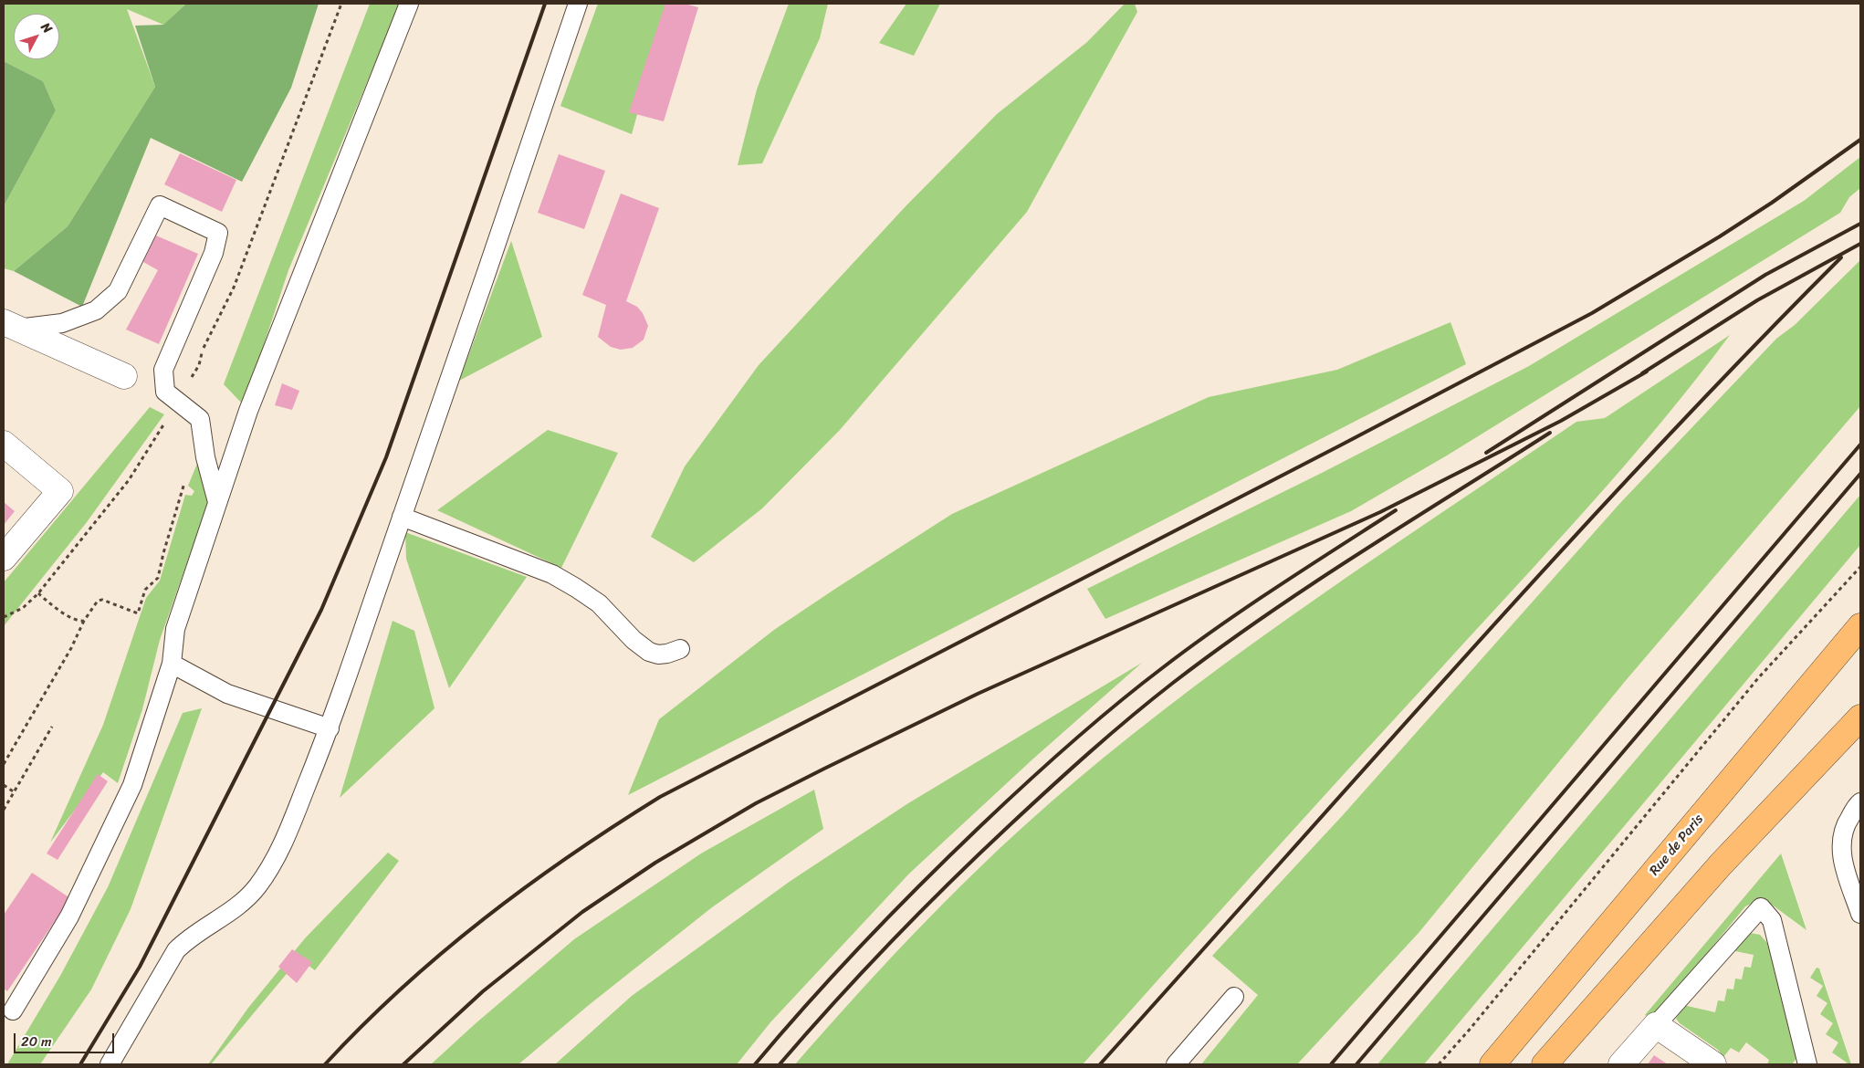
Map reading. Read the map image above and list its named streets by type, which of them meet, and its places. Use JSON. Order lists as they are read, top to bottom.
{
  "streets": {
    "main road": ["Rue de Paris"]
  },
  "scale_bar": "20 m",
  "north": "top right"
}
